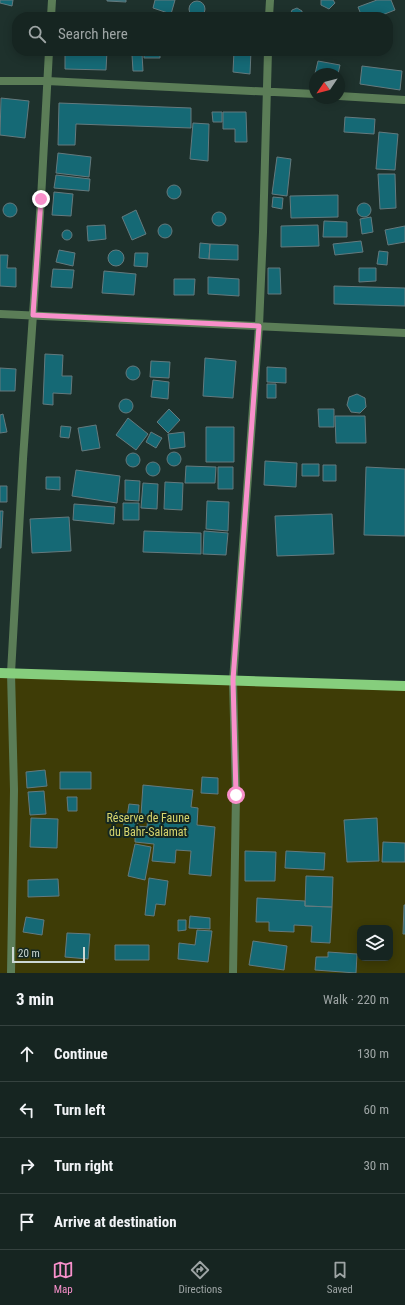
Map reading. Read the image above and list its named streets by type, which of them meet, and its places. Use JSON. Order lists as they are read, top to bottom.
{
  "parks": ["Réserve de Faune du Bahr-Salamat"],
  "scale_bar": "20 m",
  "north": "bottom left",
  "page": {
    "search": "Search here",
    "scale": "20 m",
    "heading": ["3 min", "Walk · 220 m"],
    "list": [
      ["Continue", "130 m"],
      ["Turn left", "60 m"],
      ["Turn right", "30 m"],
      "Arrive at destination"
    ],
    "nav": ["Map", "Directions", "Saved"]
  }
}
